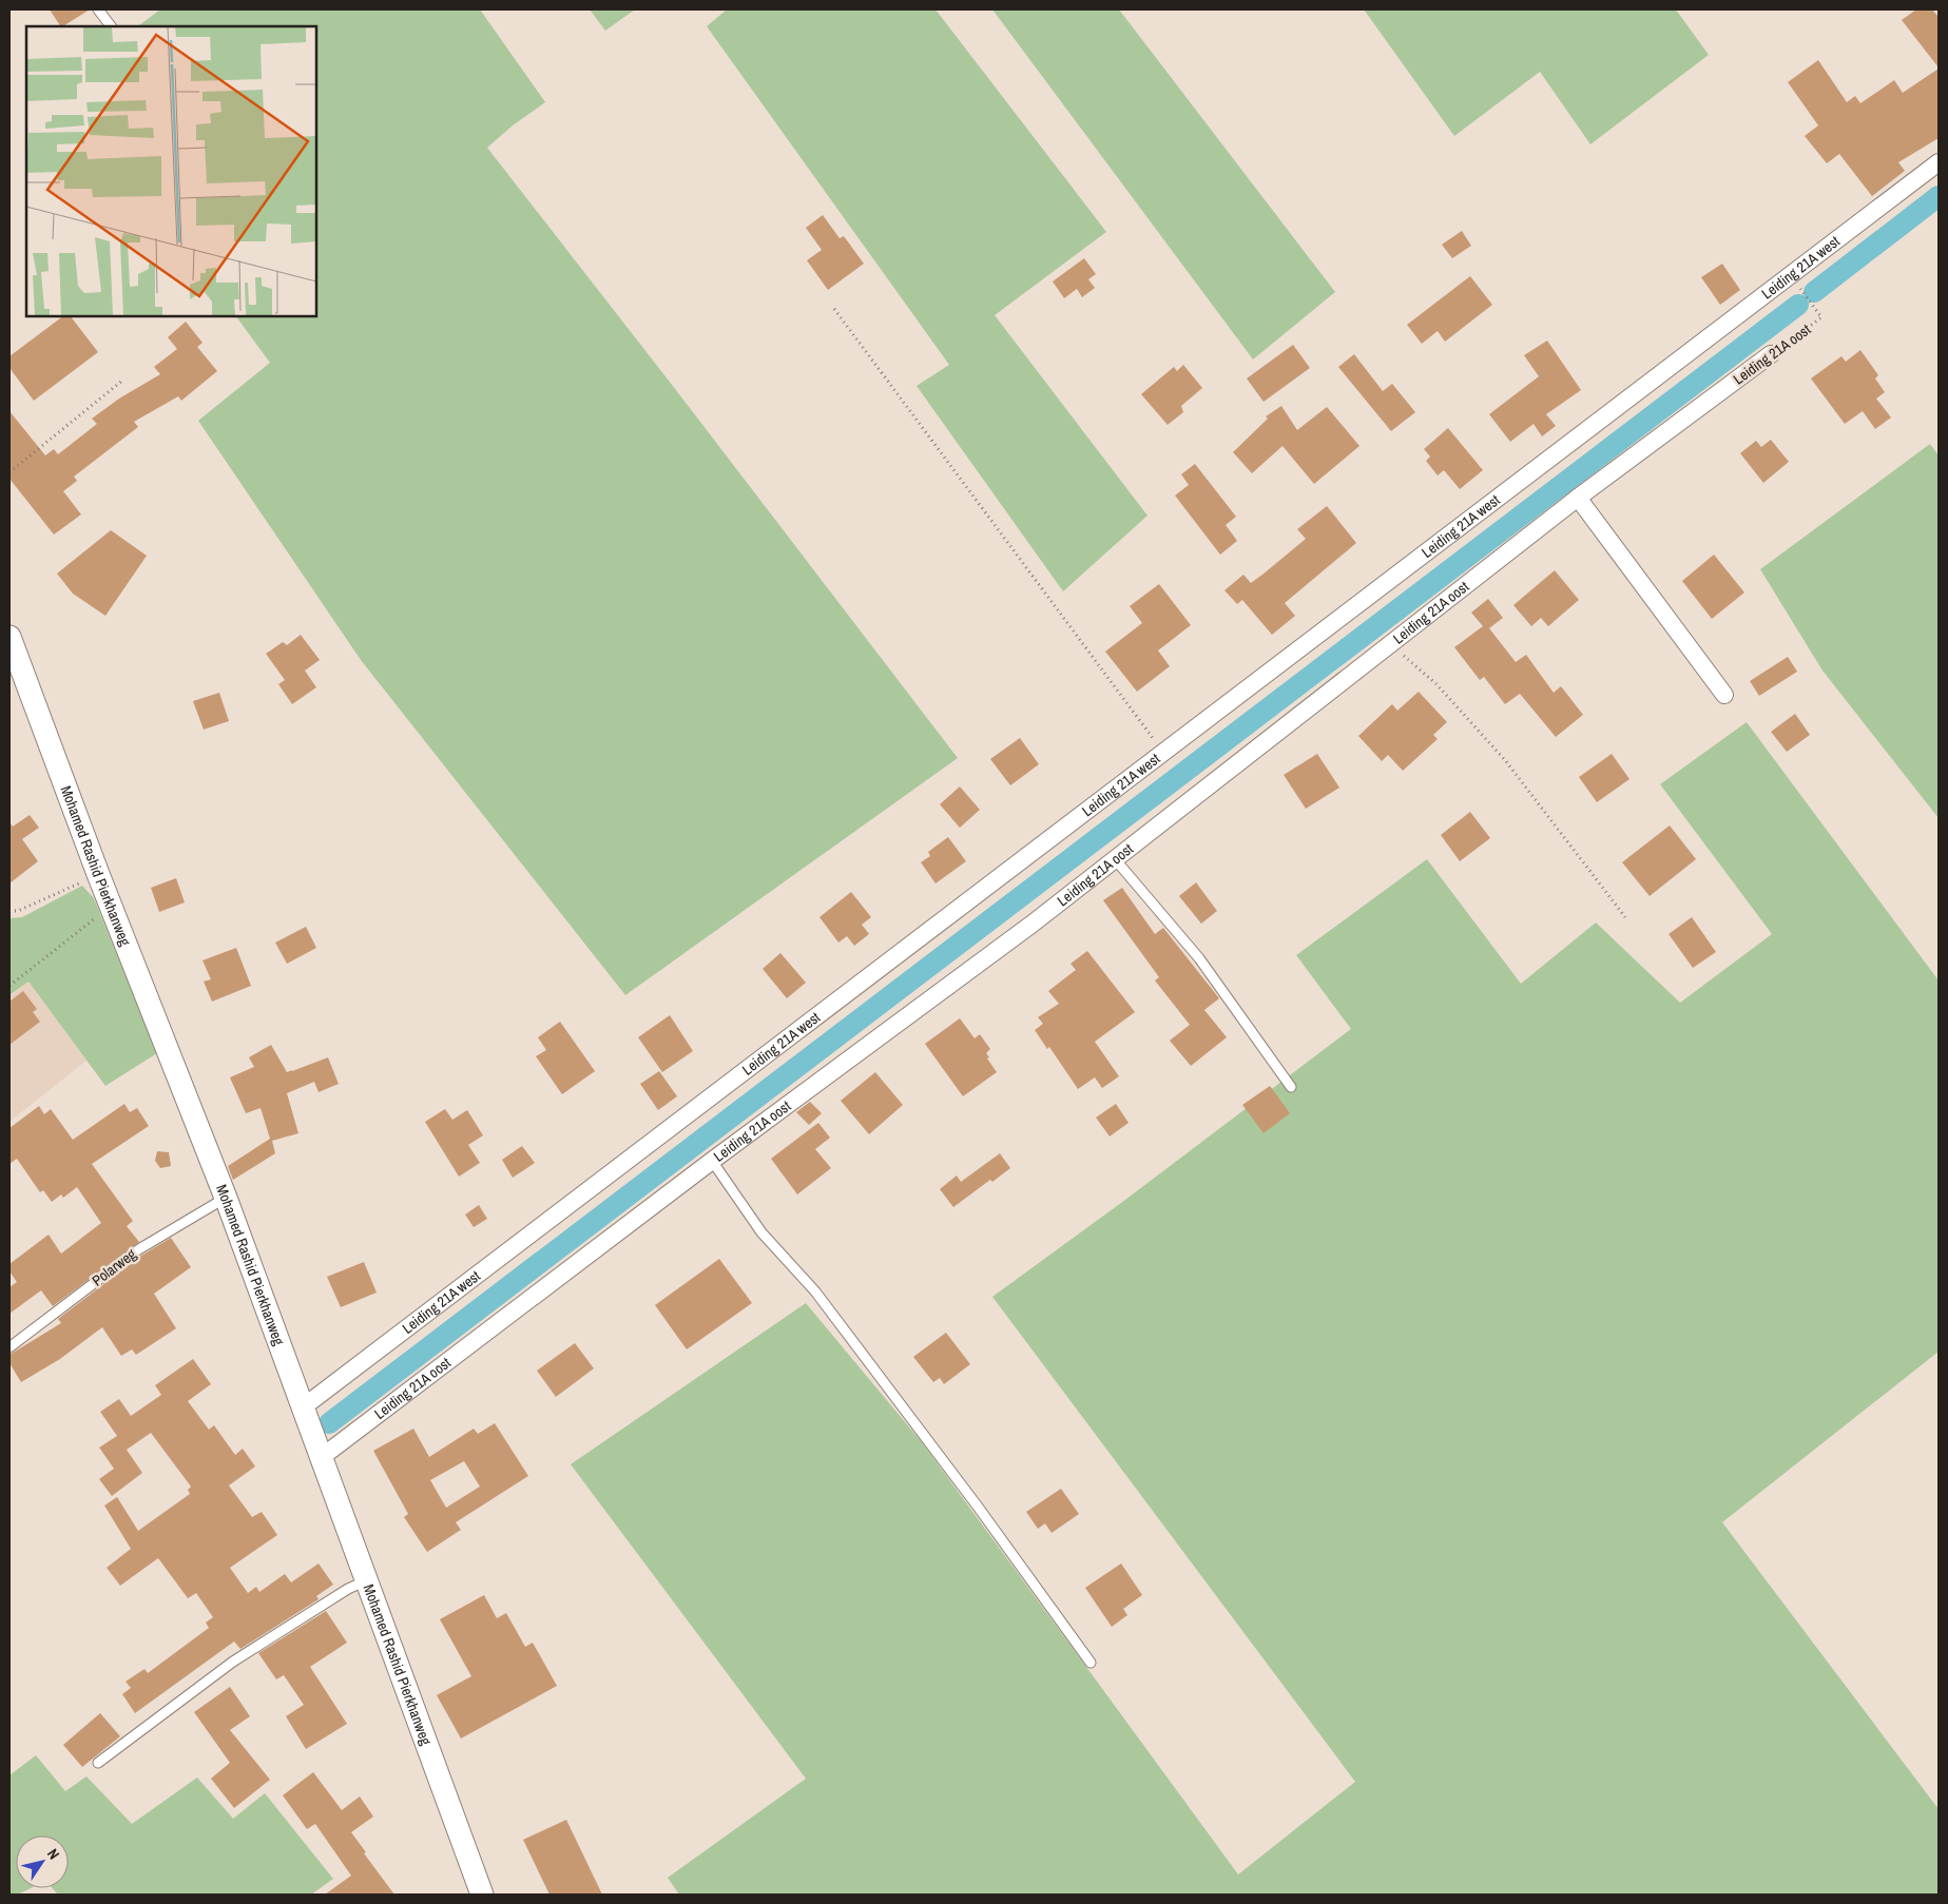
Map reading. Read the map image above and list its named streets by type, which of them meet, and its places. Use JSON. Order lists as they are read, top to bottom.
{
  "streets": {
    "street": ["Leiding 21A west", "Leiding 21A oost", "Mohamed Rashid Pierkhanweg"],
    "lane": ["Polarweg"]
  },
  "crossings": [
    ["Leiding 21A west", "Leiding 21A oost"],
    ["Leiding 21A west", "Mohamed Rashid Pierkhanweg"],
    ["Leiding 21A oost", "Mohamed Rashid Pierkhanweg"],
    ["Mohamed Rashid Pierkhanweg", "Polarweg"]
  ],
  "north": "top right"
}
